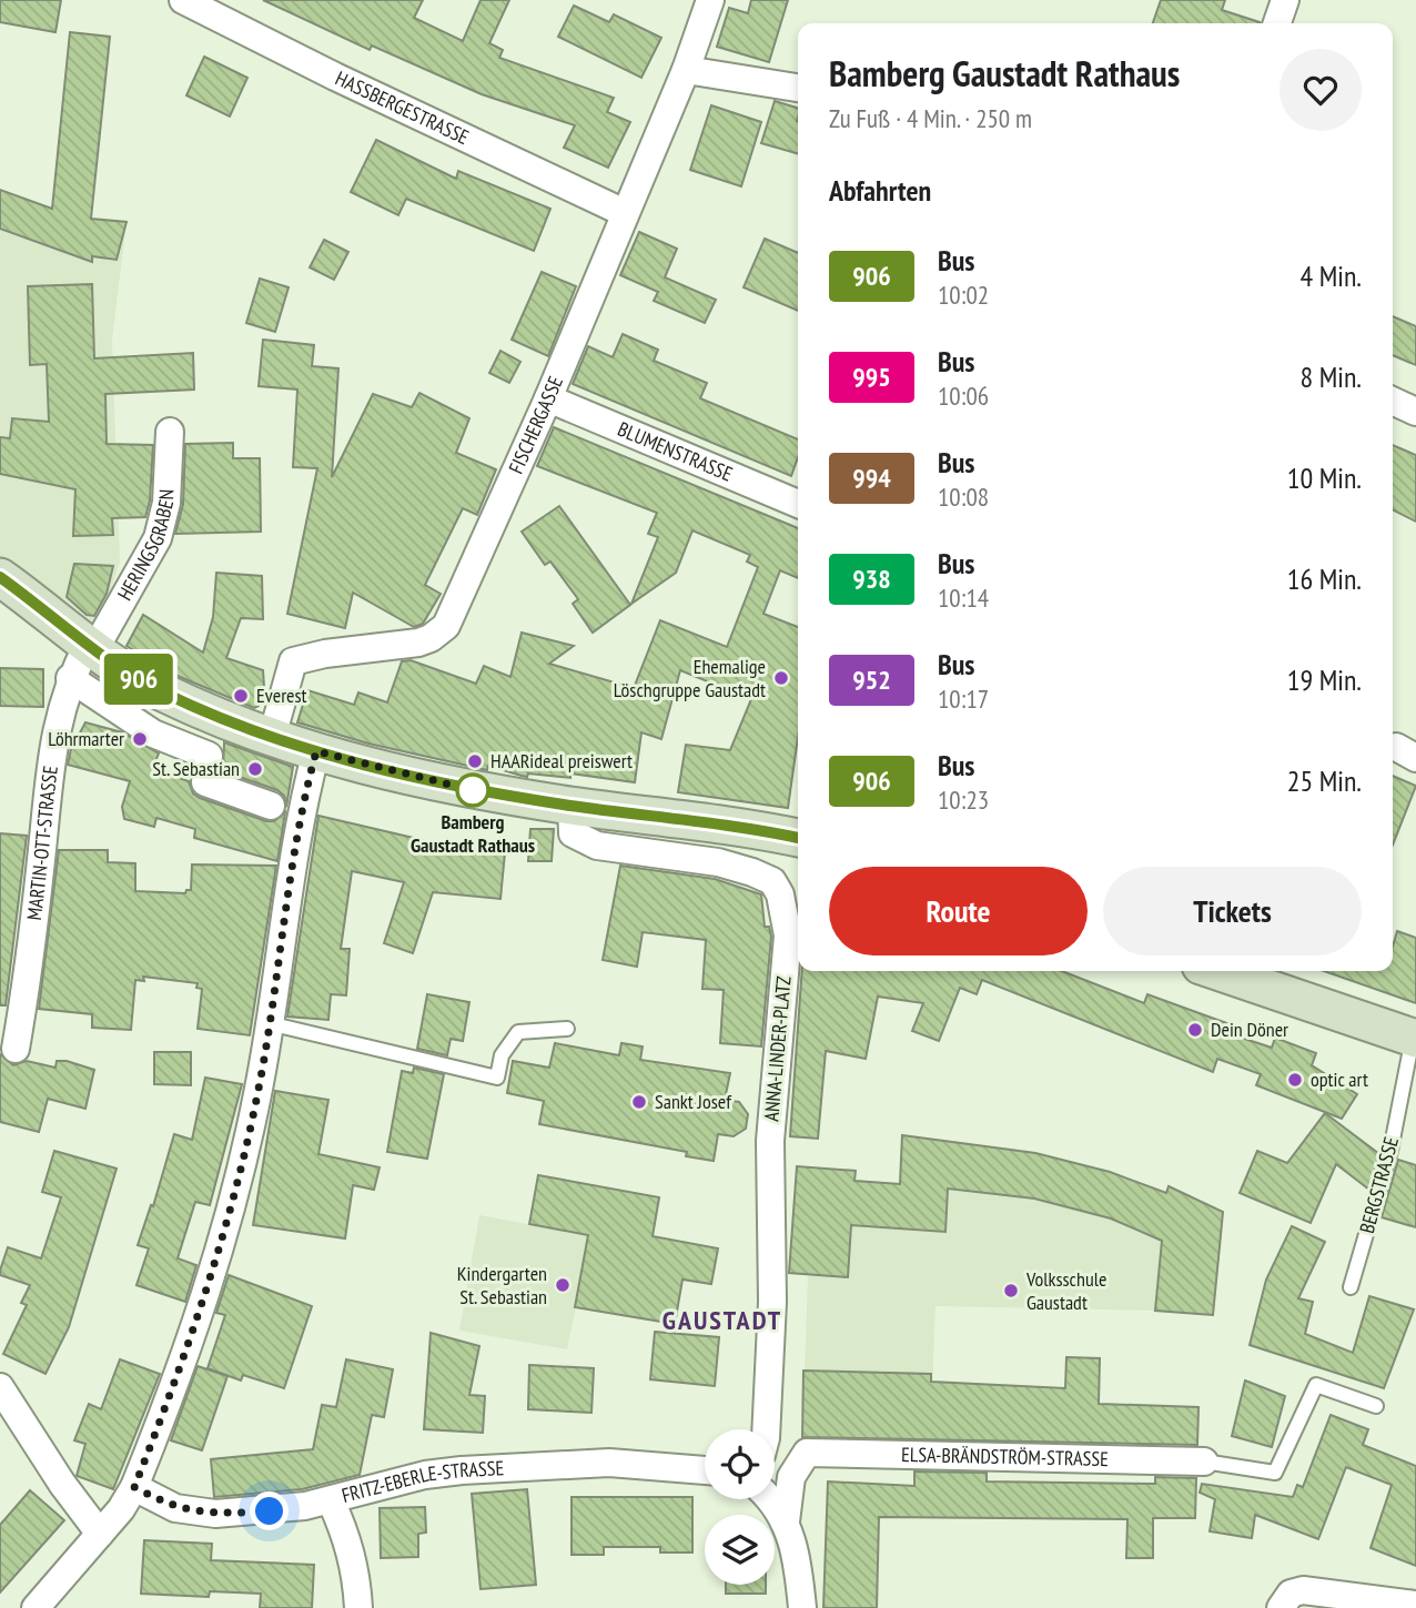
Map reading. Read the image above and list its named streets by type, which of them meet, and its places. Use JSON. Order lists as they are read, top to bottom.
{
  "streets": {
    "street": [
      "HASSBERGESTRASSE",
      "FISCHERGASSE",
      "BLUMENSTRASSE",
      "HERINGSGRABEN",
      "MARTIN-OTT-STRASSE",
      "ANNA-LINDER-PLATZ",
      "ELSA-BRÄNDSTRÖM-STRASSE",
      "FRITZ-EBERLE-STRASSE"
    ],
    "lane": ["BERGSTRASSE"]
  },
  "crossings": [
    ["HASSBERGESTRASSE", "FISCHERGASSE"],
    ["FISCHERGASSE", "BLUMENSTRASSE"],
    ["HERINGSGRABEN", "MARTIN-OTT-STRASSE"]
  ],
  "districts": ["GAUSTADT"],
  "places": [
    "Ehemalige Löschgruppe Gaustadt",
    "Everest",
    "Löhrmarter",
    "HAARideal preiswert",
    "St. Sebastian",
    "Bamberg Gaustadt Rathaus",
    "Dein Döner",
    "optic art",
    "Sankt Josef",
    "Kindergarten St. Sebastian",
    "Volksschule Gaustadt"
  ],
  "lines": ["bus line 906"],
  "page": {
    "on_map": "906",
    "heading": [
      ["Bamberg Gaustadt Rathaus", "Zu Fuß · 4 Min. · 250 m"],
      "Abfahrten"
    ],
    "list": [
      {
        "mark": "906",
        "name": "Bus",
        "note": "10:02",
        "value": "4 Min."
      },
      {
        "mark": "995",
        "name": "Bus",
        "note": "10:06",
        "value": "8 Min."
      },
      {
        "mark": "994",
        "name": "Bus",
        "note": "10:08",
        "value": "10 Min."
      },
      {
        "mark": "938",
        "name": "Bus",
        "note": "10:14",
        "value": "16 Min."
      },
      {
        "mark": "952",
        "name": "Bus",
        "note": "10:17",
        "value": "19 Min."
      },
      {
        "mark": "906",
        "name": "Bus",
        "note": "10:23",
        "value": "25 Min."
      }
    ],
    "buttons": ["Route", "Tickets"]
  }
}
